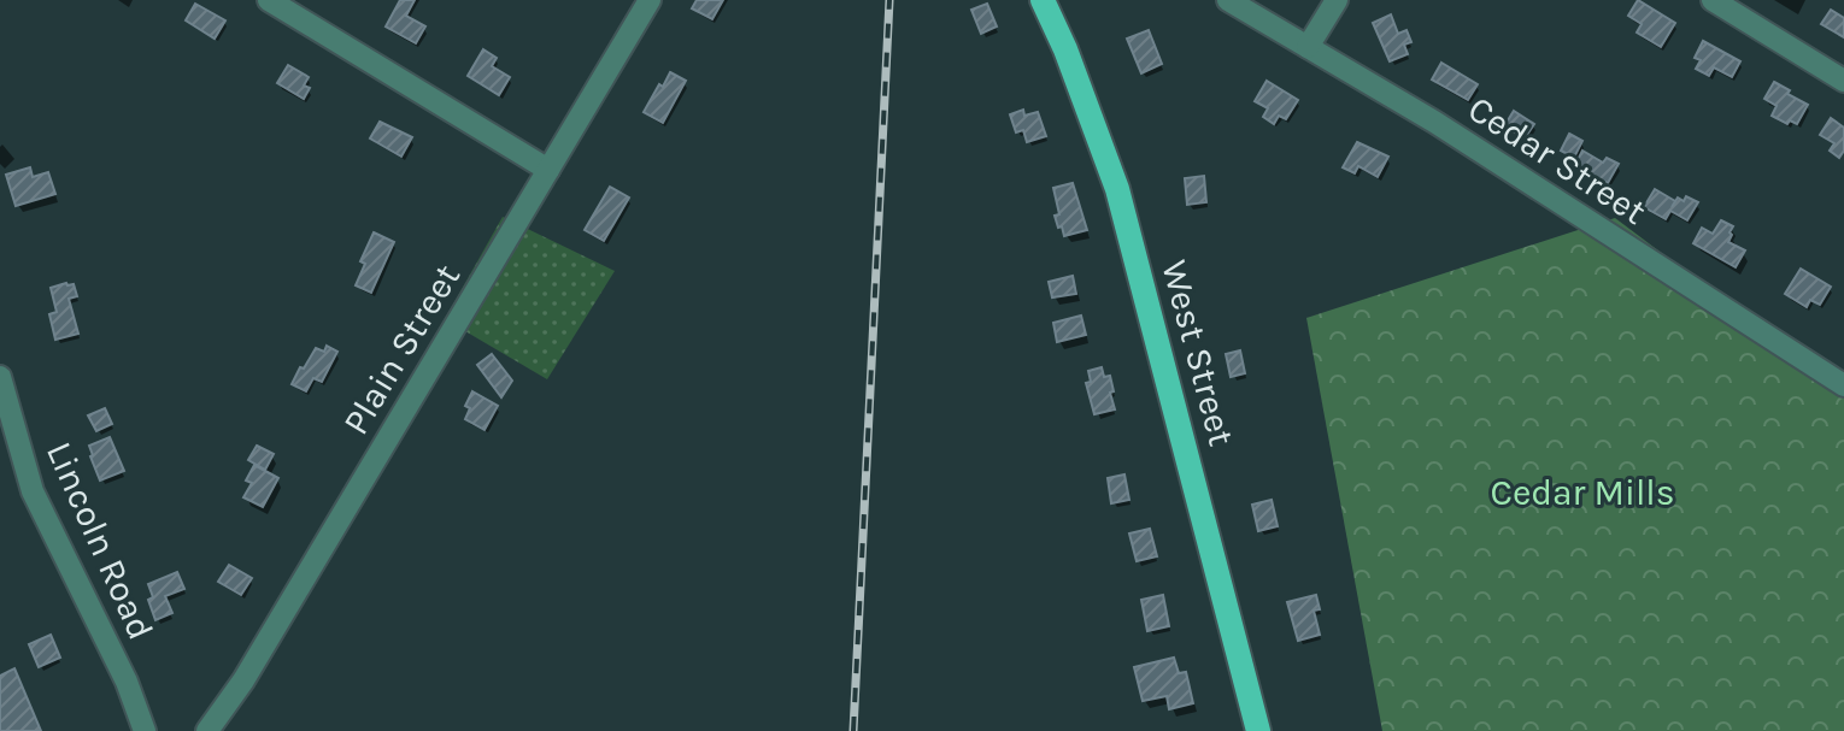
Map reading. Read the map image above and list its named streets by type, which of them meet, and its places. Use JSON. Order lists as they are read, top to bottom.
{
  "streets": {
    "main road": ["West Street"],
    "street": ["Cedar Street", "Plain Street", "Lincoln Road"]
  },
  "parks": ["Cedar Mills"]
}
